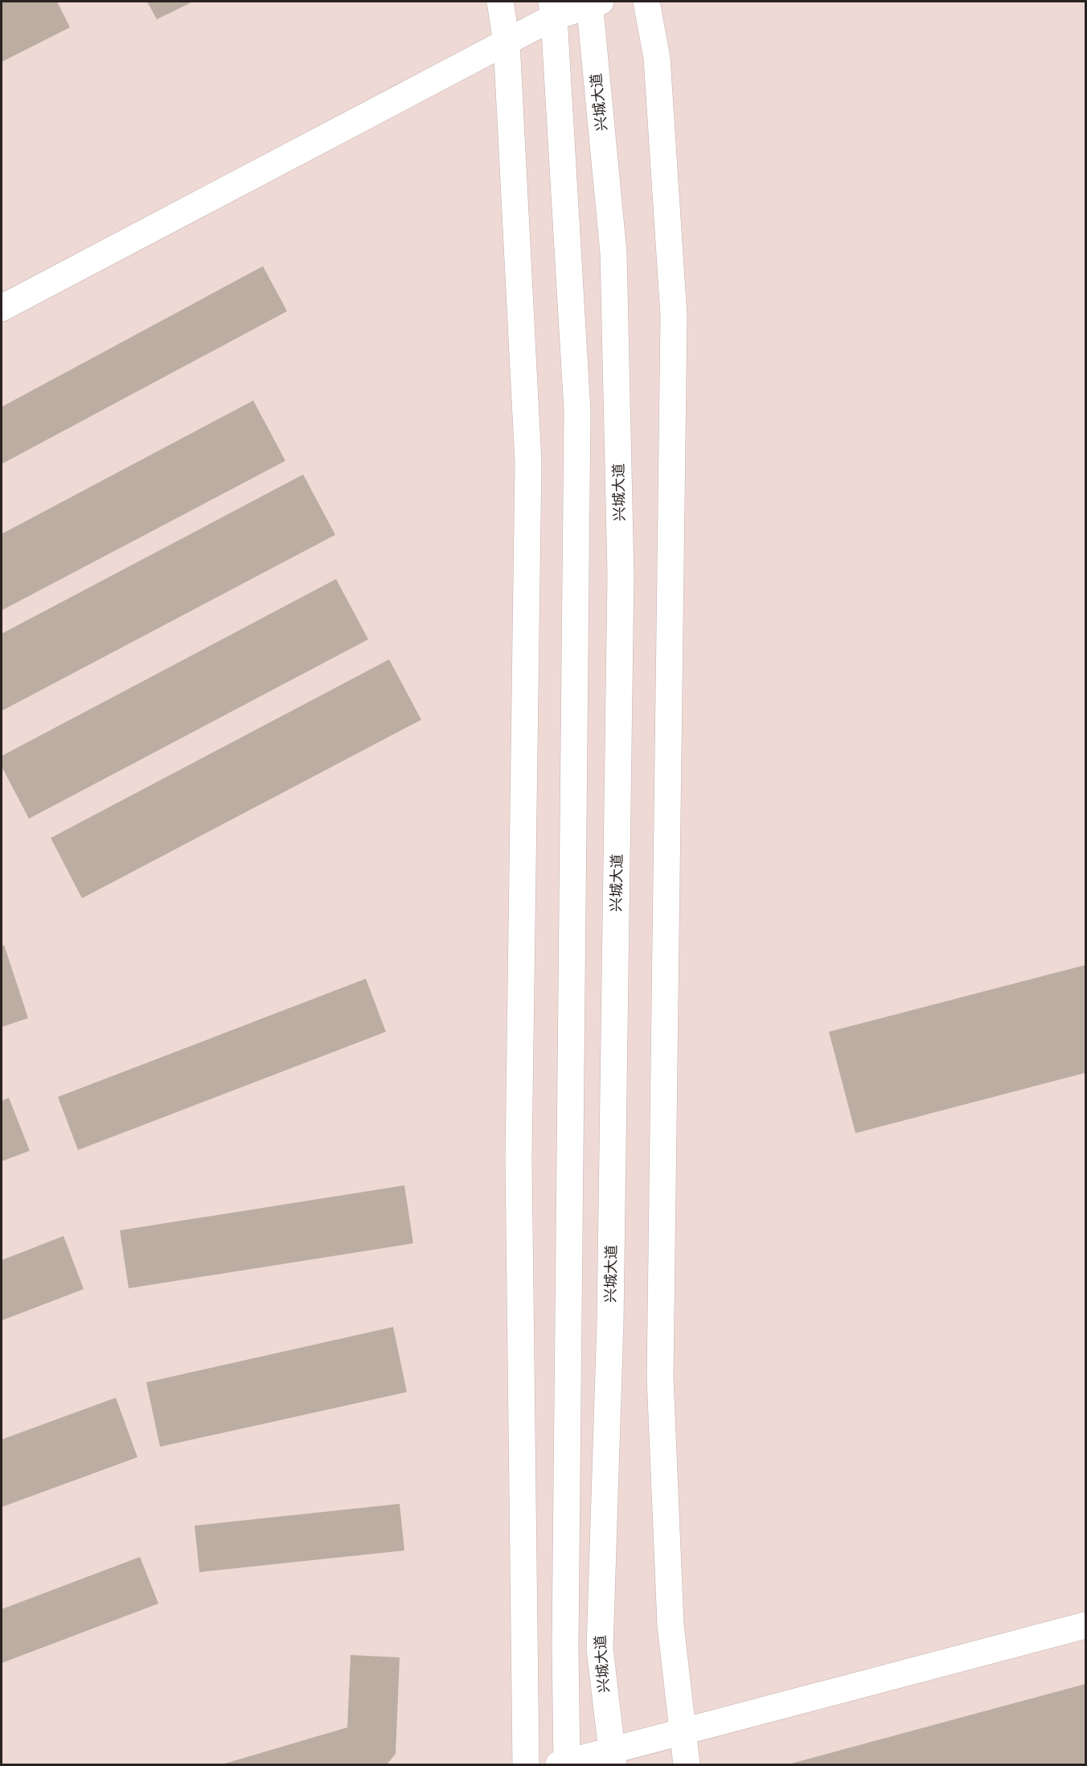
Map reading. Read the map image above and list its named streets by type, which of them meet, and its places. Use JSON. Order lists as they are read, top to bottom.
{
  "streets": {
    "street": ["兴城大道"]
  }
}
